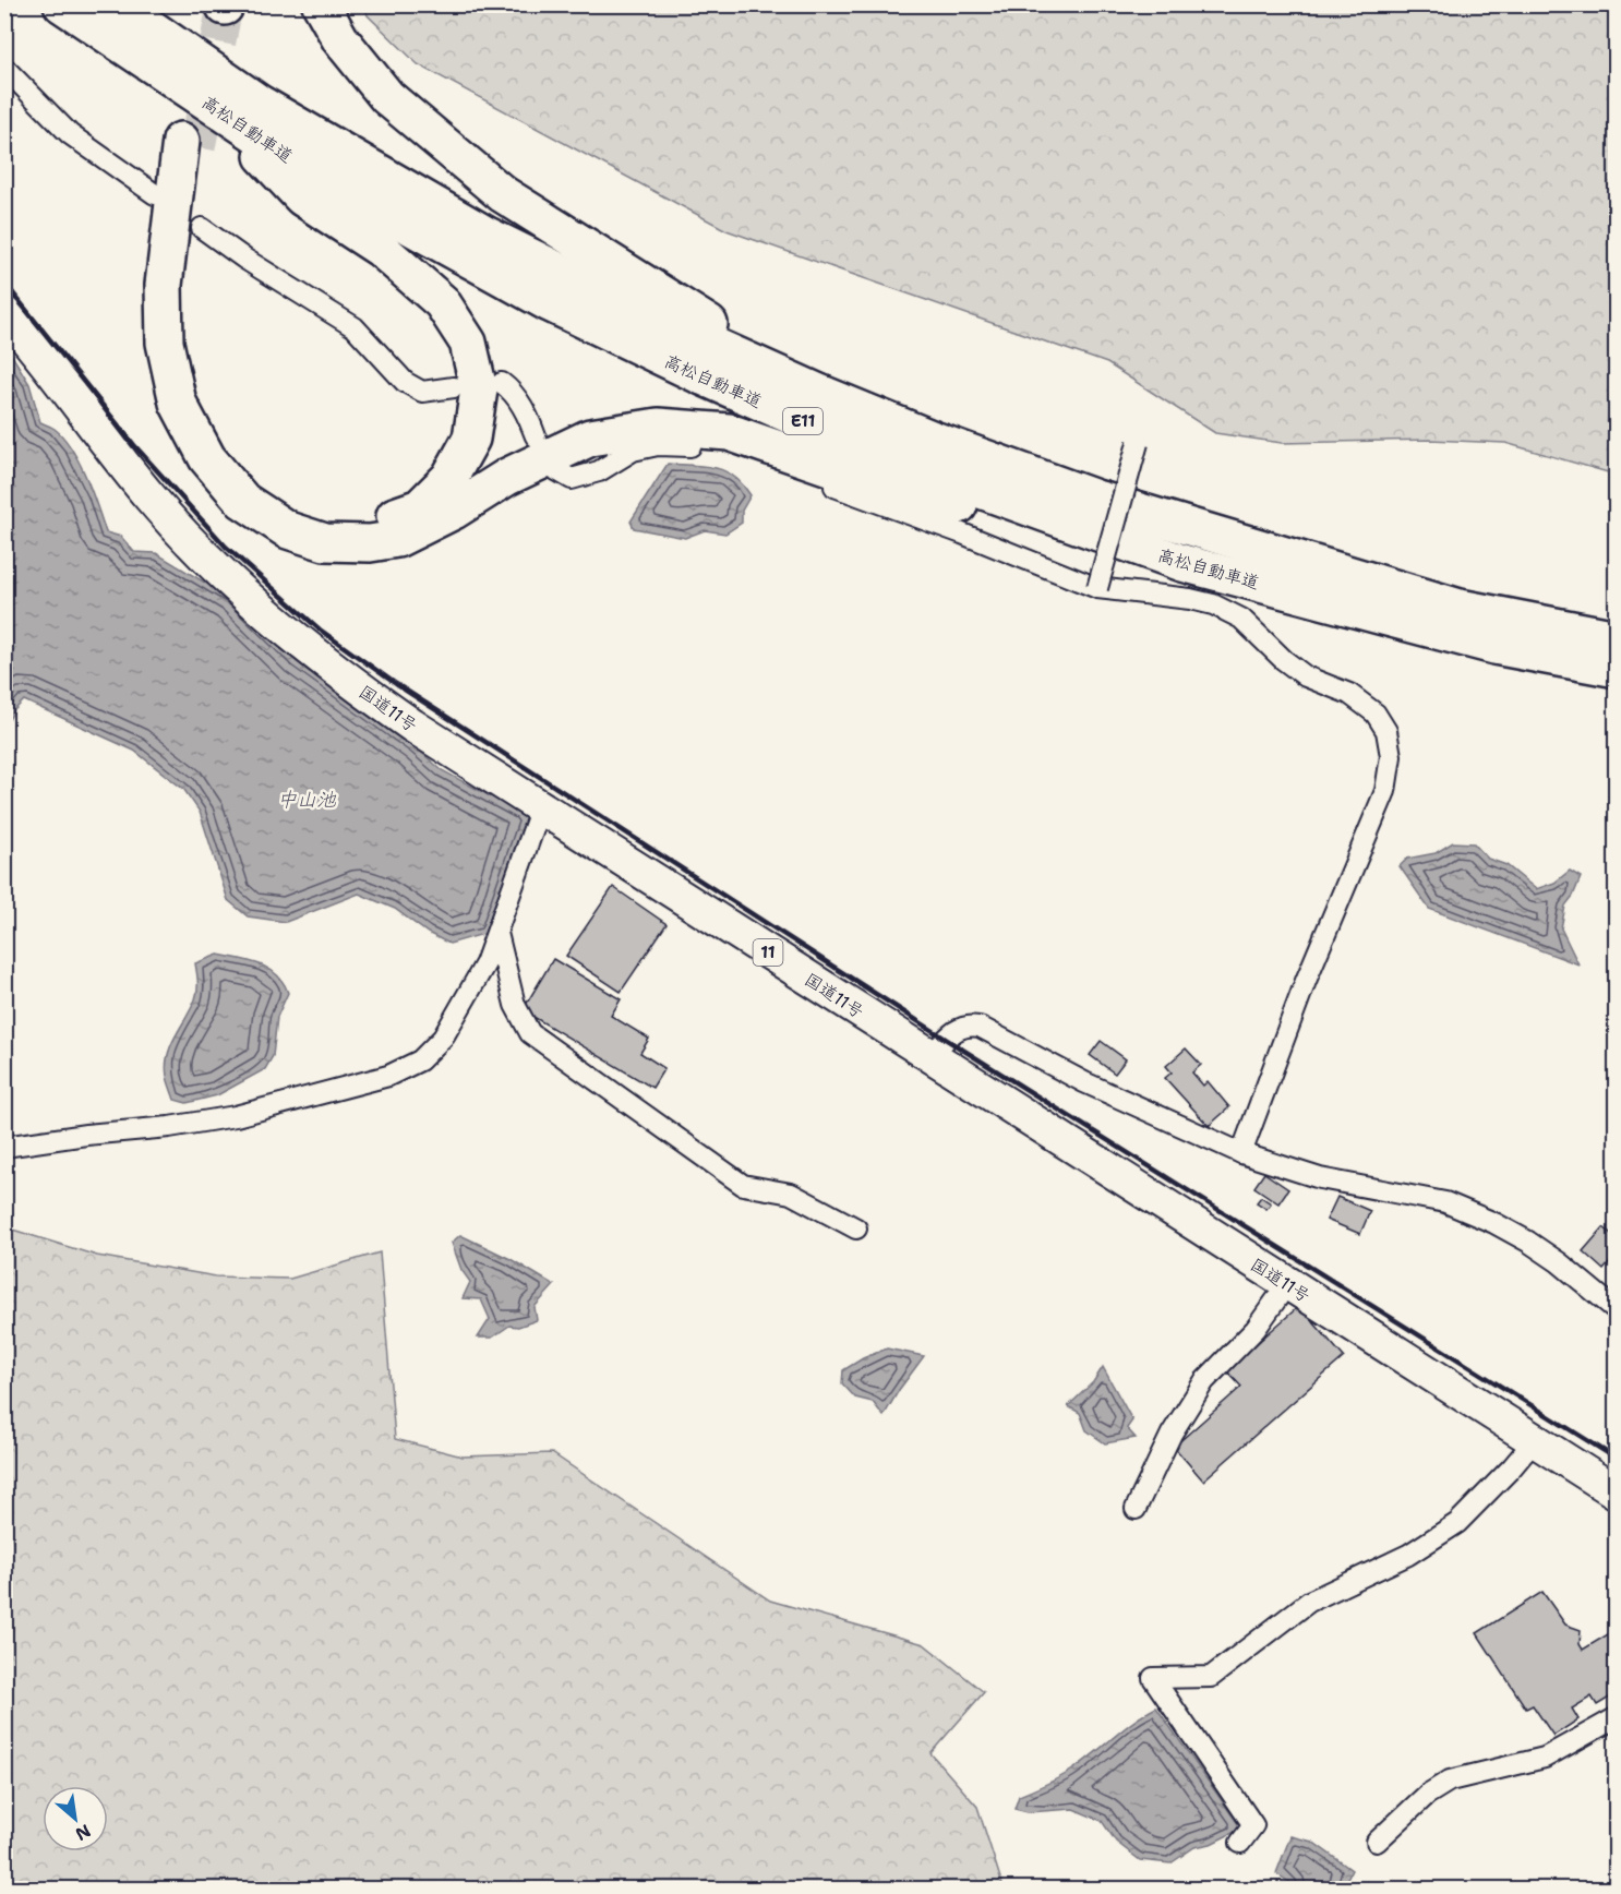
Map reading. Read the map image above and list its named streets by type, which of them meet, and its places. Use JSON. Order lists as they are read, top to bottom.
{
  "streets": {
    "highway": [
      "高松自動車道",
      "E11",
      "国道11号",
      "11"
    ]
  },
  "water": ["中山池"],
  "north": "bottom right"
}
